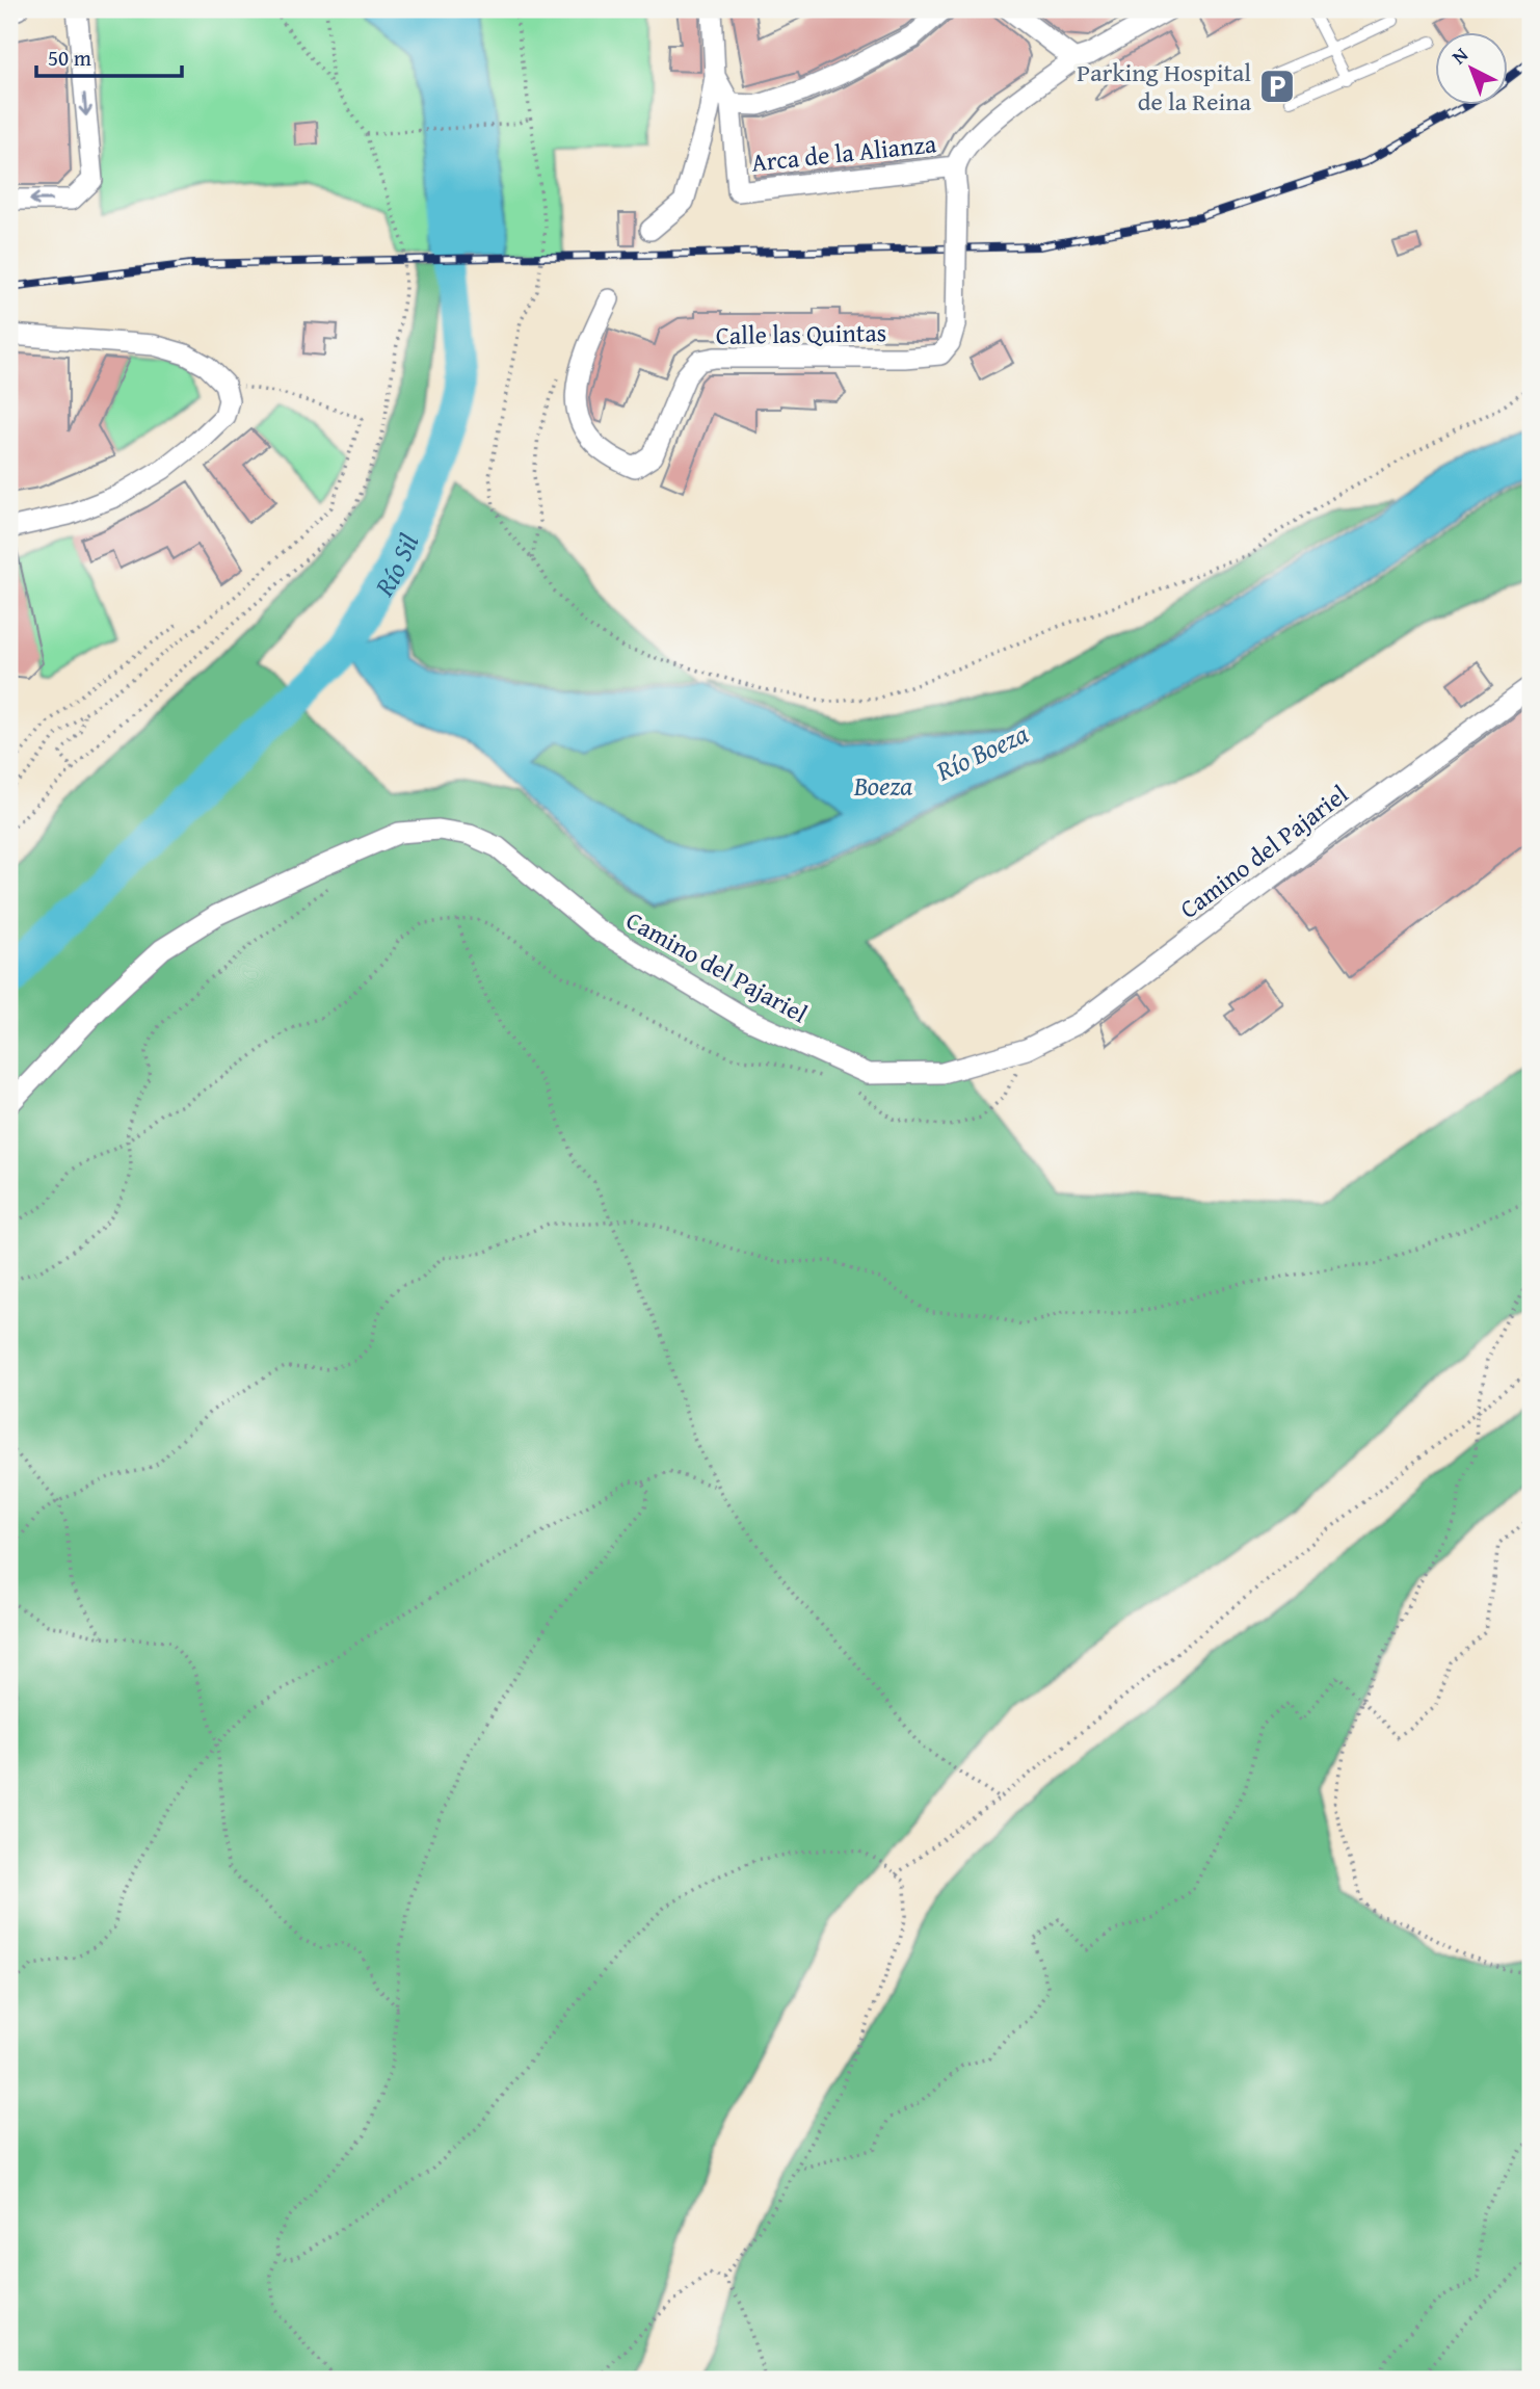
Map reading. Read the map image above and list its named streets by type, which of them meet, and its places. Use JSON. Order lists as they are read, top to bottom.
{
  "streets": {
    "street": ["Arca de la Alianza", "Calle las Quintas", "Camino del Pajariel"]
  },
  "crossings": [
    ["Arca de la Alianza", "Calle las Quintas"]
  ],
  "water": ["Río Sil", "Río Boeza", "Boeza"],
  "places": {
    "parking": ["Parking Hospital de la Reina"]
  },
  "scale_bar": "50 m",
  "north": "top left"
}
